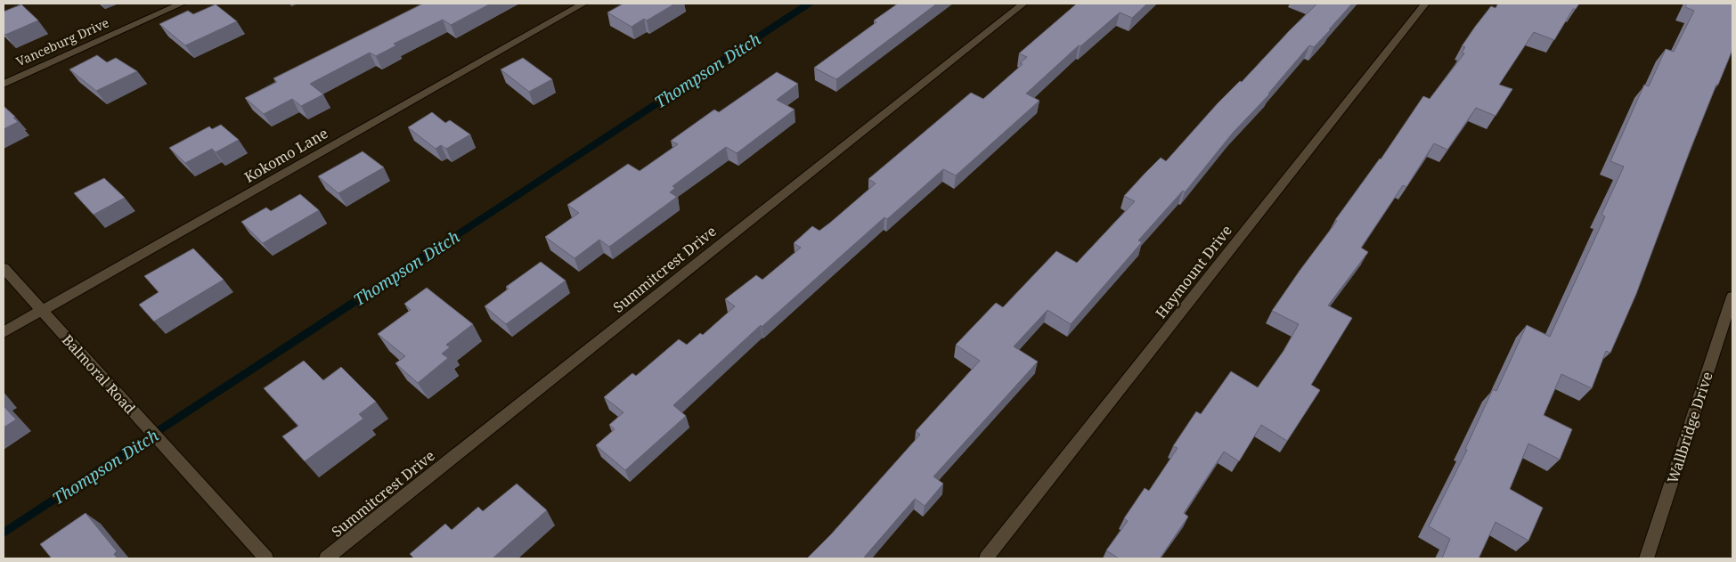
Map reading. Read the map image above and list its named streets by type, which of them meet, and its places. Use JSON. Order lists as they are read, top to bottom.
{
  "streets": {
    "street": [
      "Vanceburg Drive",
      "Kokomo Lane",
      "Summitcrest Drive",
      "Haymount Drive",
      "Balmoral Road",
      "Wallbridge Drive"
    ]
  },
  "crossings": [
    ["Kokomo Lane", "Balmoral Road"]
  ],
  "water": ["Thompson Ditch"]
}
